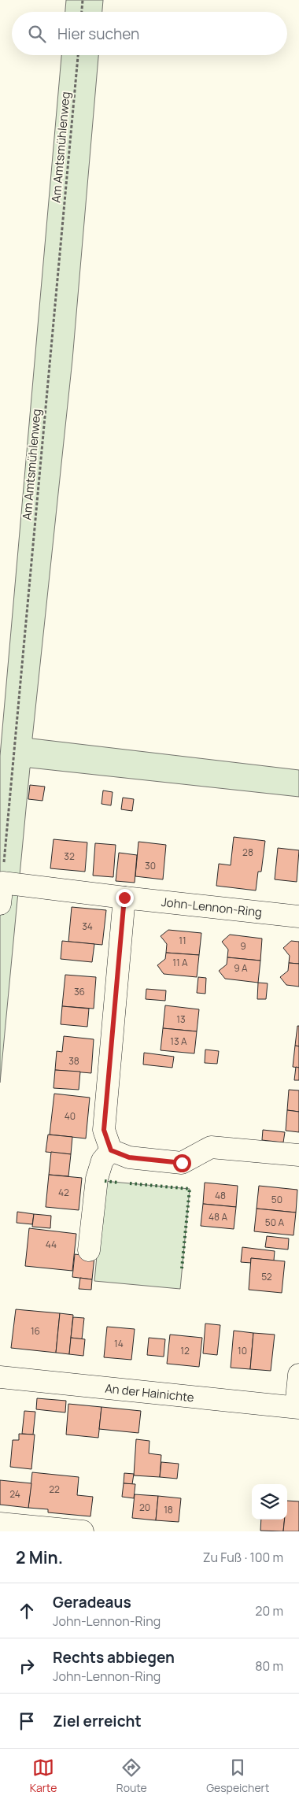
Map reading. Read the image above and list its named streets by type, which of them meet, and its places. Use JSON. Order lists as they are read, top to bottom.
{
  "streets": {
    "street": ["John-Lennon-Ring", "An der Hainichte"],
    "path": ["Am Amtsmühlenweg"]
  },
  "crossings": [
    ["Am Amtsmühlenweg", "John-Lennon-Ring"]
  ],
  "house_numbers": [
    "28",
    "32",
    "30",
    "34",
    "11",
    "9",
    "11 A",
    "9 A",
    "36",
    "13",
    "13 A",
    "38",
    "40",
    "42",
    "48",
    "50",
    "48 A",
    "50 A",
    "44",
    "52",
    "16",
    "14",
    "12",
    "10",
    "22",
    "24",
    "20",
    "18"
  ],
  "page": {
    "search": "Hier suchen",
    "heading": ["2 Min.", "Zu Fuß · 100 m"],
    "list": [
      ["Geradeaus", "John-Lennon-Ring", "20 m"],
      ["Rechts abbiegen", "John-Lennon-Ring", "80 m"],
      "Ziel erreicht"
    ],
    "nav": ["Karte", "Route", "Gespeichert"]
  }
}
